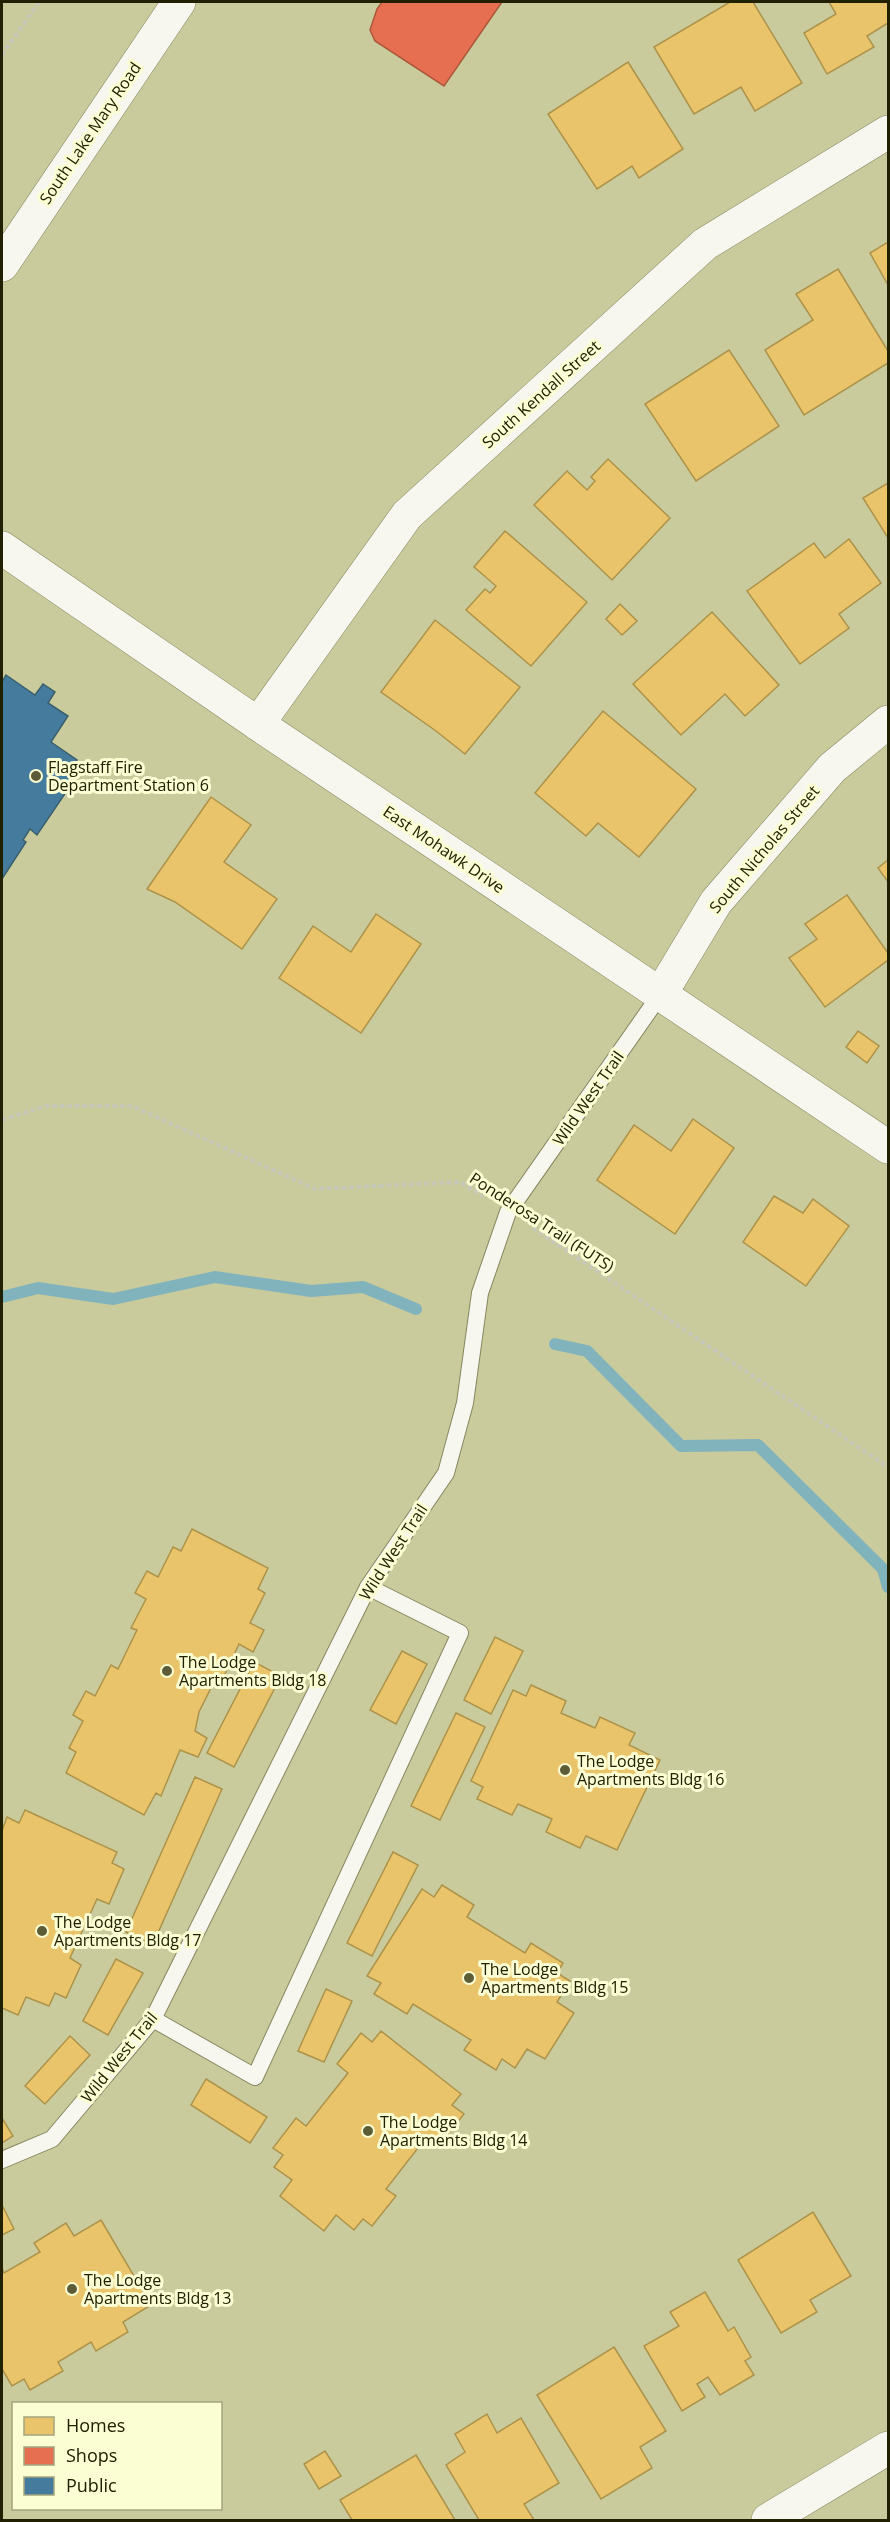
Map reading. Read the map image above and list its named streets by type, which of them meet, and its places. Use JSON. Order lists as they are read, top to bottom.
{
  "streets": {
    "street": [
      "South Lake Mary Road",
      "South Kendall Street",
      "East Mohawk Drive",
      "South Nicholas Street"
    ],
    "lane": ["Wild West Trail"],
    "path": ["Ponderosa Trail (FUTS)"]
  },
  "crossings": [
    ["South Kendall Street", "East Mohawk Drive"],
    ["East Mohawk Drive", "South Nicholas Street"],
    ["East Mohawk Drive", "Wild West Trail"],
    ["South Nicholas Street", "Wild West Trail"],
    ["Wild West Trail", "Ponderosa Trail (FUTS)"]
  ],
  "places": [
    "Flagstaff Fire Department Station 6",
    "The Lodge Apartments Bldg 18",
    "The Lodge Apartments Bldg 16",
    "The Lodge Apartments Bldg 17",
    "The Lodge Apartments Bldg 15",
    "The Lodge Apartments Bldg 14",
    "The Lodge Apartments Bldg 13"
  ],
  "legend": ["Homes", "Shops", "Public"]
}
